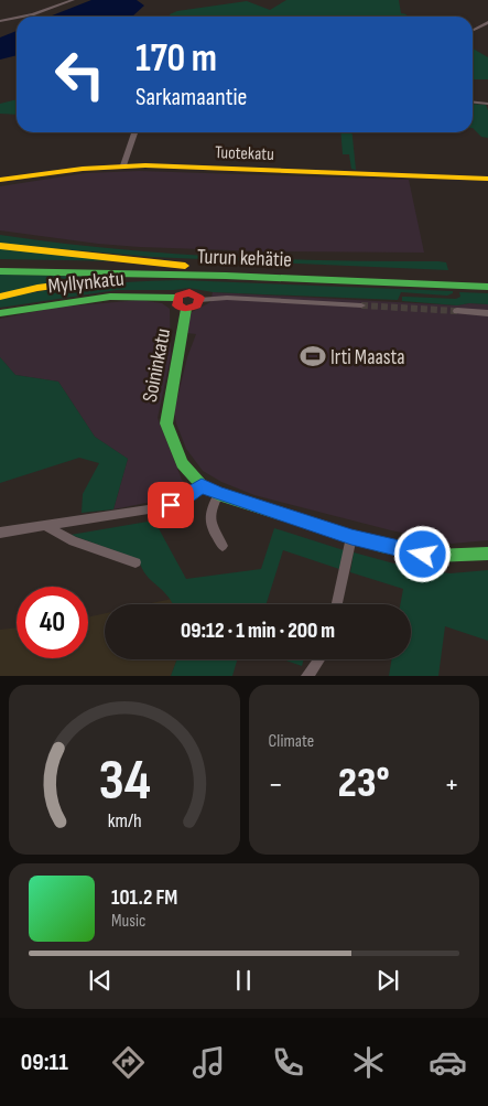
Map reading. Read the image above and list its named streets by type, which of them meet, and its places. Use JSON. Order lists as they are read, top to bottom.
{
  "streets": {
    "main road": [
      "Tuotekatu",
      "Turun kehätie",
      "Myllynkatu",
      "Soininkatu"
    ]
  },
  "crossings": [
    ["Myllynkatu", "Soininkatu"]
  ],
  "places": {
    "sports": ["Irti Maasta"]
  },
  "page": {
    "turn": ["170 m", "Sarkamaantie"],
    "limit": "40",
    "trip": "09:12 · 1 min · 200 m",
    "tile": "Climate",
    "heat": ["−", "23°", "+"],
    "song": ["101.2 FM", "Music"],
    "tabs": "09:11",
    "gauge": ["34", "km/h"]
  }
}
